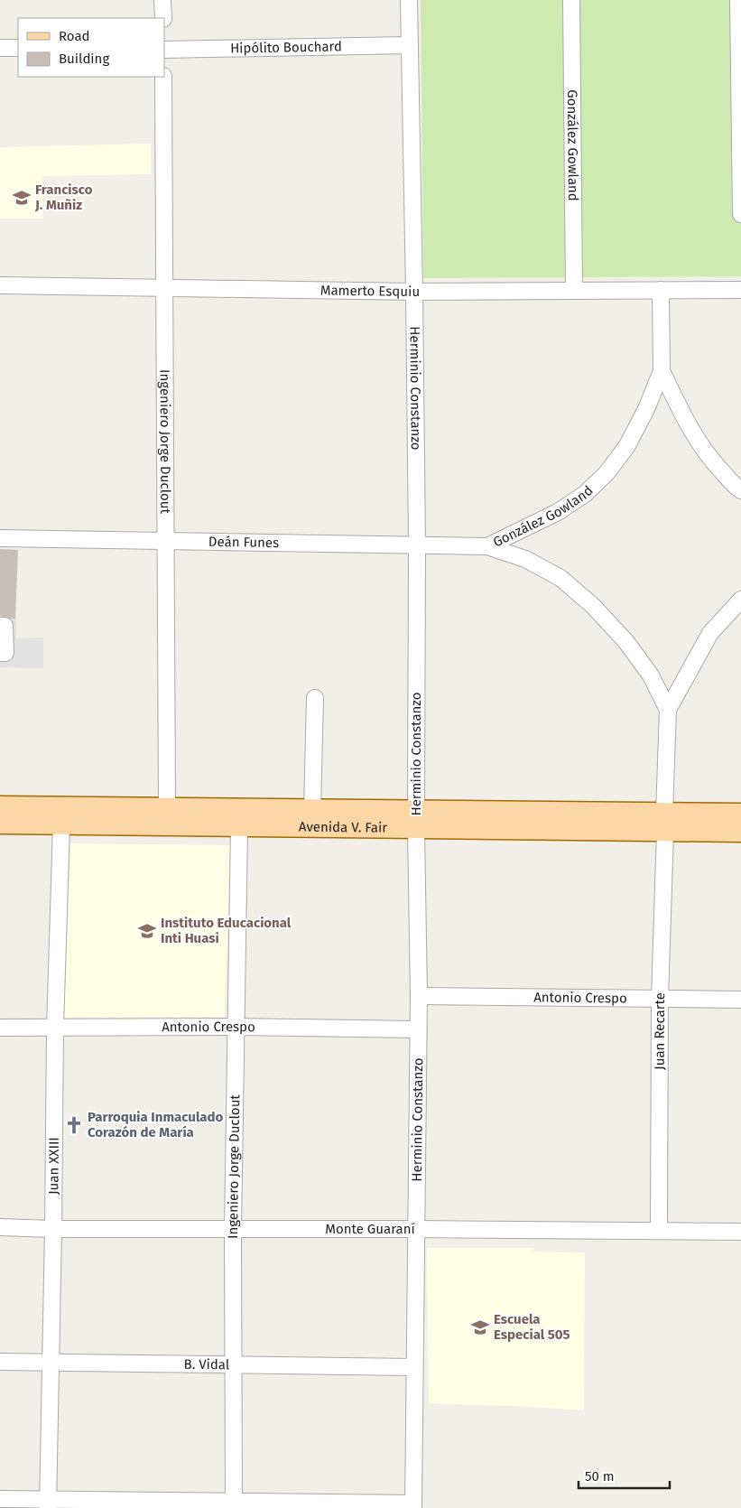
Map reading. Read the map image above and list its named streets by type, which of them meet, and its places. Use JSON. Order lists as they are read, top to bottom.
{
  "streets": {
    "main road": ["Avenida V. Fair"],
    "street": [
      "Hipólito Bouchard",
      "González Gowland",
      "Mamerto Esquiu",
      "Herminio Constanzo",
      "Ingeniero Jorge Duclout",
      "Deán Funes",
      "Antonio Crespo",
      "Juan Recarte",
      "Juan XXIII",
      "Monte Guaraní",
      "B. Vidal"
    ]
  },
  "crossings": [
    ["Hipólito Bouchard", "Herminio Constanzo"],
    ["González Gowland", "Mamerto Esquiu"],
    ["González Gowland", "Deán Funes"],
    ["González Gowland", "Juan Recarte"],
    ["Mamerto Esquiu", "Herminio Constanzo"],
    ["Mamerto Esquiu", "Ingeniero Jorge Duclout"],
    ["Herminio Constanzo", "Deán Funes"],
    ["Herminio Constanzo", "Avenida V. Fair"],
    ["Herminio Constanzo", "Antonio Crespo"],
    ["Herminio Constanzo", "Monte Guaraní"],
    ["Herminio Constanzo", "B. Vidal"],
    ["Ingeniero Jorge Duclout", "Deán Funes"],
    ["Ingeniero Jorge Duclout", "Avenida V. Fair"],
    ["Ingeniero Jorge Duclout", "Antonio Crespo"],
    ["Ingeniero Jorge Duclout", "Monte Guaraní"],
    ["Ingeniero Jorge Duclout", "B. Vidal"],
    ["Avenida V. Fair", "Juan Recarte"],
    ["Avenida V. Fair", "Juan XXIII"],
    ["Antonio Crespo", "Juan Recarte"],
    ["Antonio Crespo", "Juan XXIII"],
    ["Juan Recarte", "Monte Guaraní"],
    ["Juan XXIII", "Monte Guaraní"],
    ["Juan XXIII", "B. Vidal"]
  ],
  "places": {
    "school or university": ["Francisco J. Muñiz", "Instituto Educacional Inti Huasi", "Escuela Especial 505"],
    "church": ["Parroquia Inmaculado Corazón de María"]
  },
  "legend": ["Road", "Building"],
  "scale_bar": "50 m"
}
